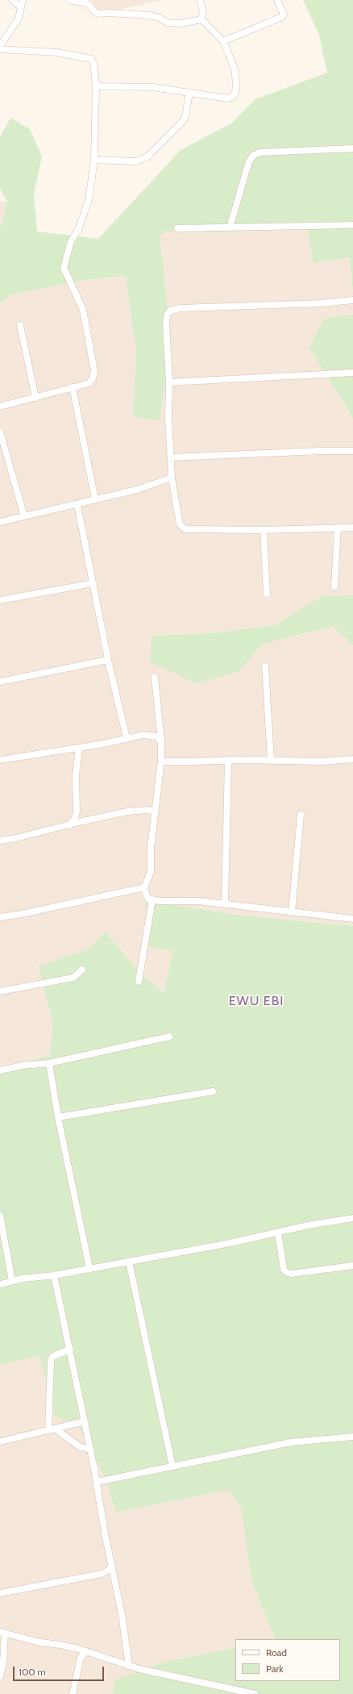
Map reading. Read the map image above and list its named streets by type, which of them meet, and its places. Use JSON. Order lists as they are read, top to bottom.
{
  "districts": ["EWU EBI"],
  "legend": ["Road", "Park"],
  "scale_bar": "100 m"
}
